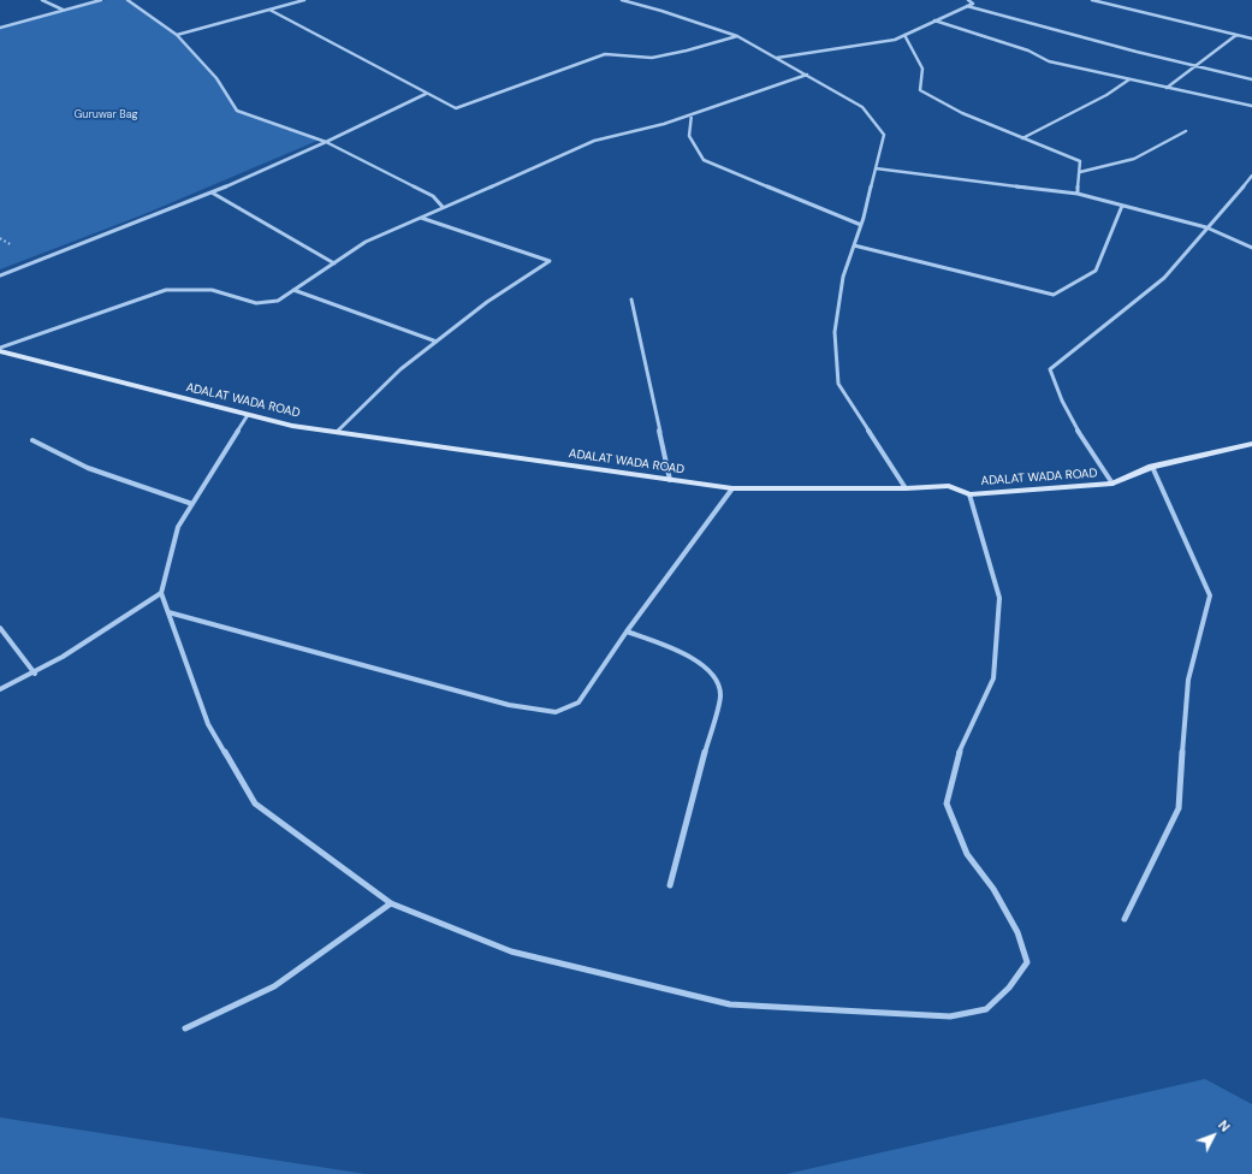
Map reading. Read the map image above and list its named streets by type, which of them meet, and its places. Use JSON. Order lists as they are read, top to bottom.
{
  "streets": {
    "main road": ["ADALAT WADA ROAD"]
  },
  "parks": ["Guruwar Bag"],
  "north": "top right"
}
